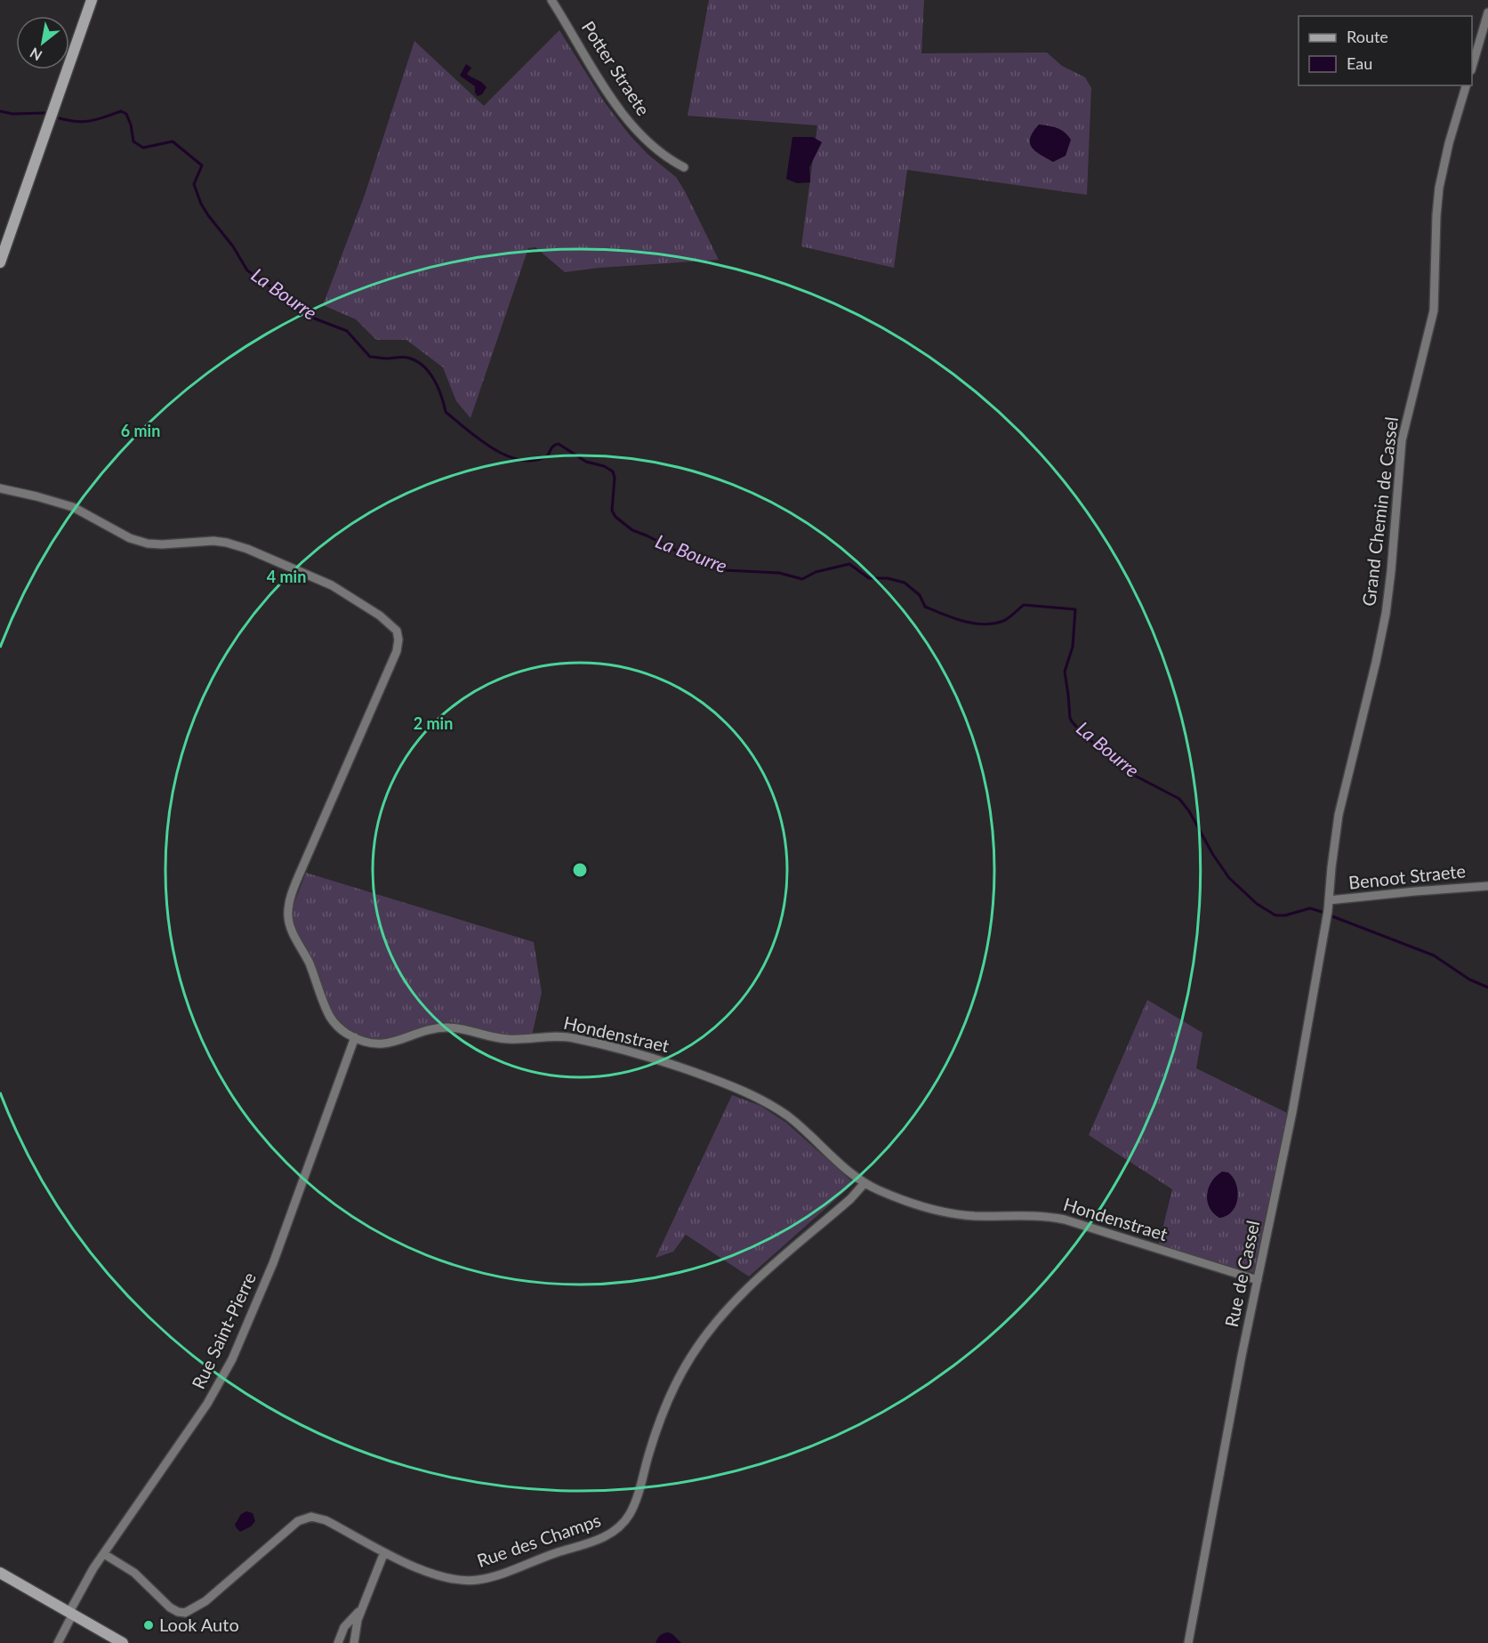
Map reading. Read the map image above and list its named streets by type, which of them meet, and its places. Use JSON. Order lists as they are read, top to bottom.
{
  "streets": {
    "street": [
      "Potter Straete",
      "Grand Chemin de Cassel",
      "Benoot Straete",
      "Hondenstraet",
      "Rue de Cassel",
      "Rue Saint-Pierre",
      "Rue des Champs"
    ]
  },
  "crossings": [
    ["Grand Chemin de Cassel", "Benoot Straete"],
    ["Grand Chemin de Cassel", "Rue de Cassel"],
    ["Hondenstraet", "Rue de Cassel"],
    ["Hondenstraet", "Rue Saint-Pierre"],
    ["Hondenstraet", "Rue des Champs"],
    ["Rue Saint-Pierre", "Rue des Champs"]
  ],
  "water": ["La Bourre"],
  "places": ["Look Auto"],
  "legend": ["Route", "Eau"],
  "north": "bottom left",
  "rings": ["6 min", "4 min", "2 min"]
}
